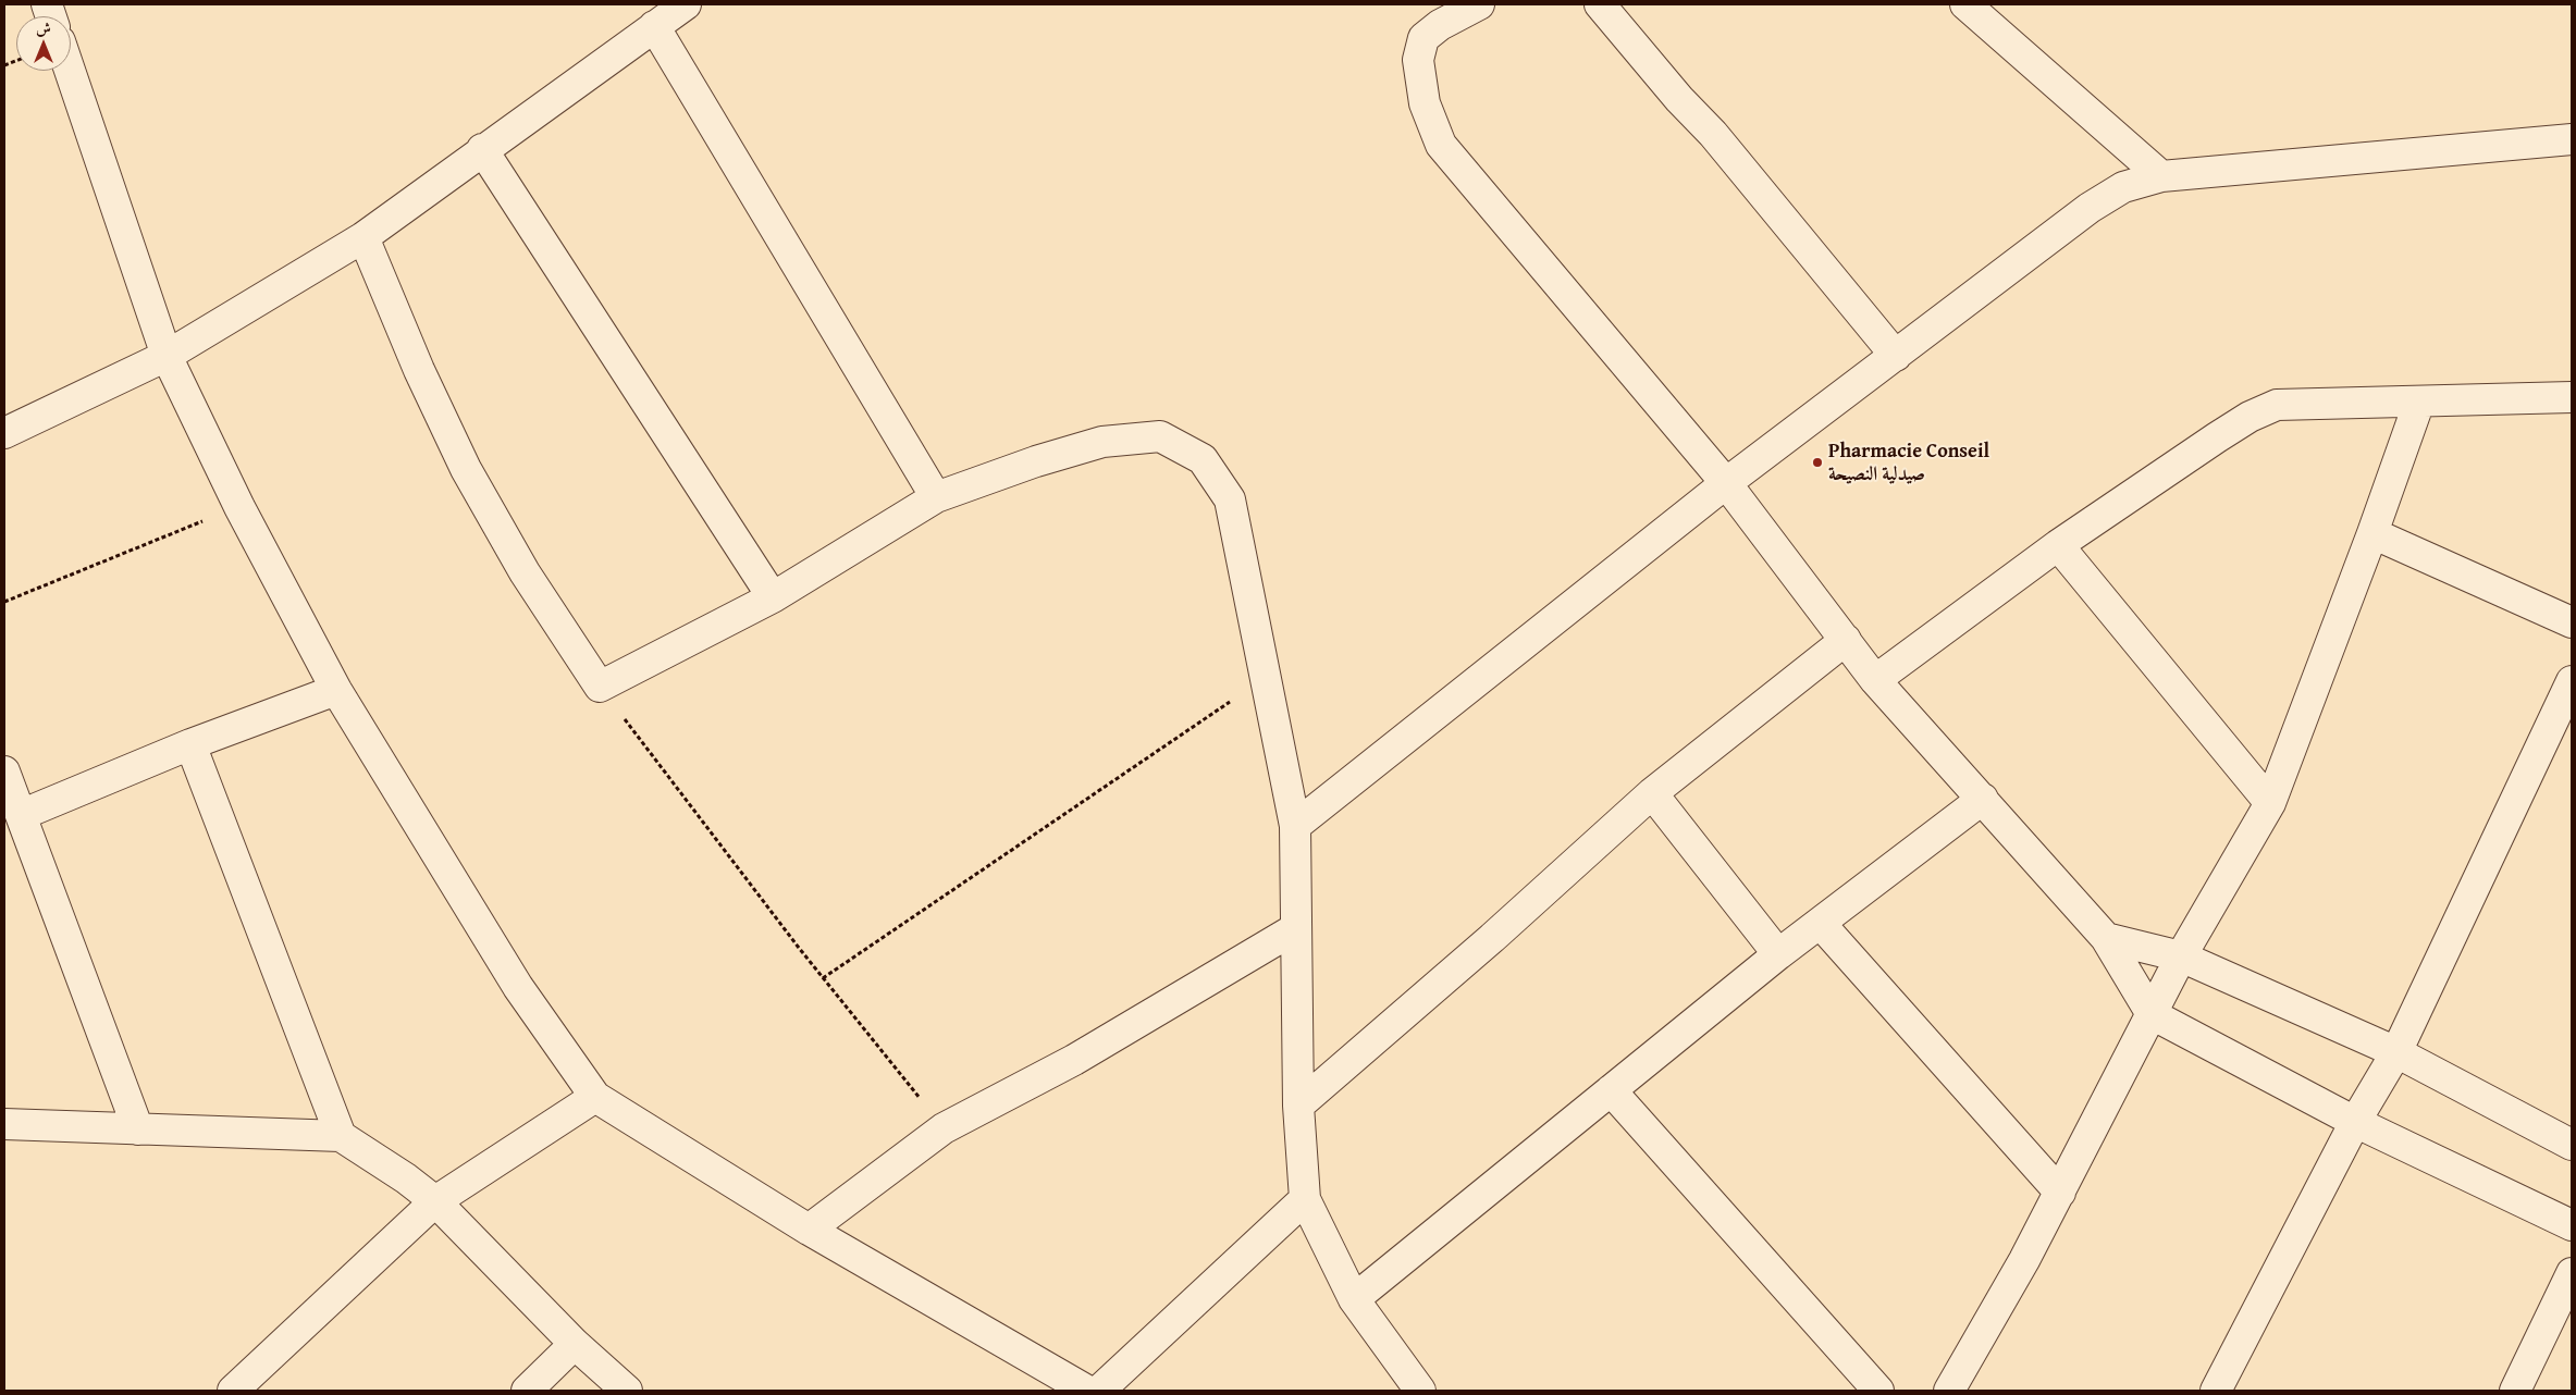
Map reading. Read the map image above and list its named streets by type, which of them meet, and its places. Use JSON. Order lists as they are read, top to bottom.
{
  "places": ["Pharmacie Conseil صيدلية النصيحة"],
  "north": "top"
}
